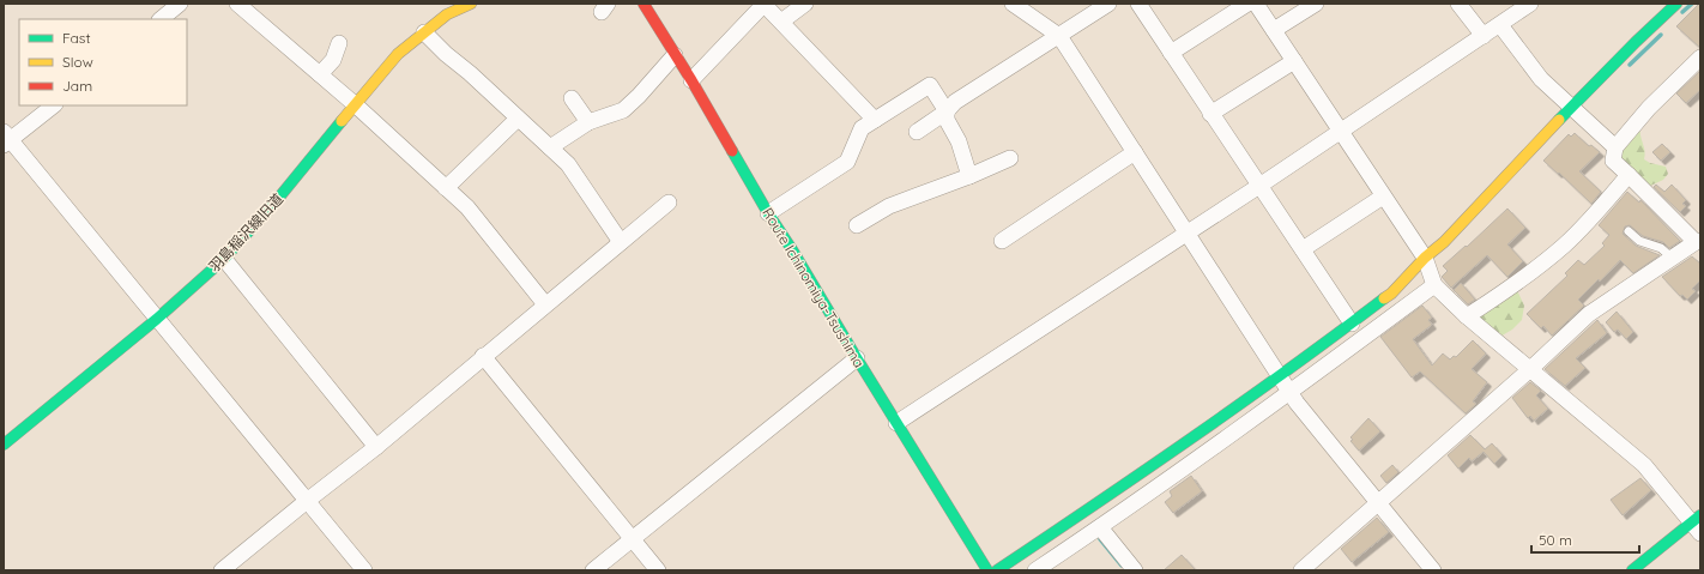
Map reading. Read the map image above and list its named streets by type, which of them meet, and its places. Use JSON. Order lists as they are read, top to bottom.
{
  "streets": {
    "street": ["羽島稲沢線旧道", "Route Ichinomiya-Tsushima"]
  },
  "legend": ["Fast", "Slow", "Jam"],
  "scale_bar": "50 m"
}
